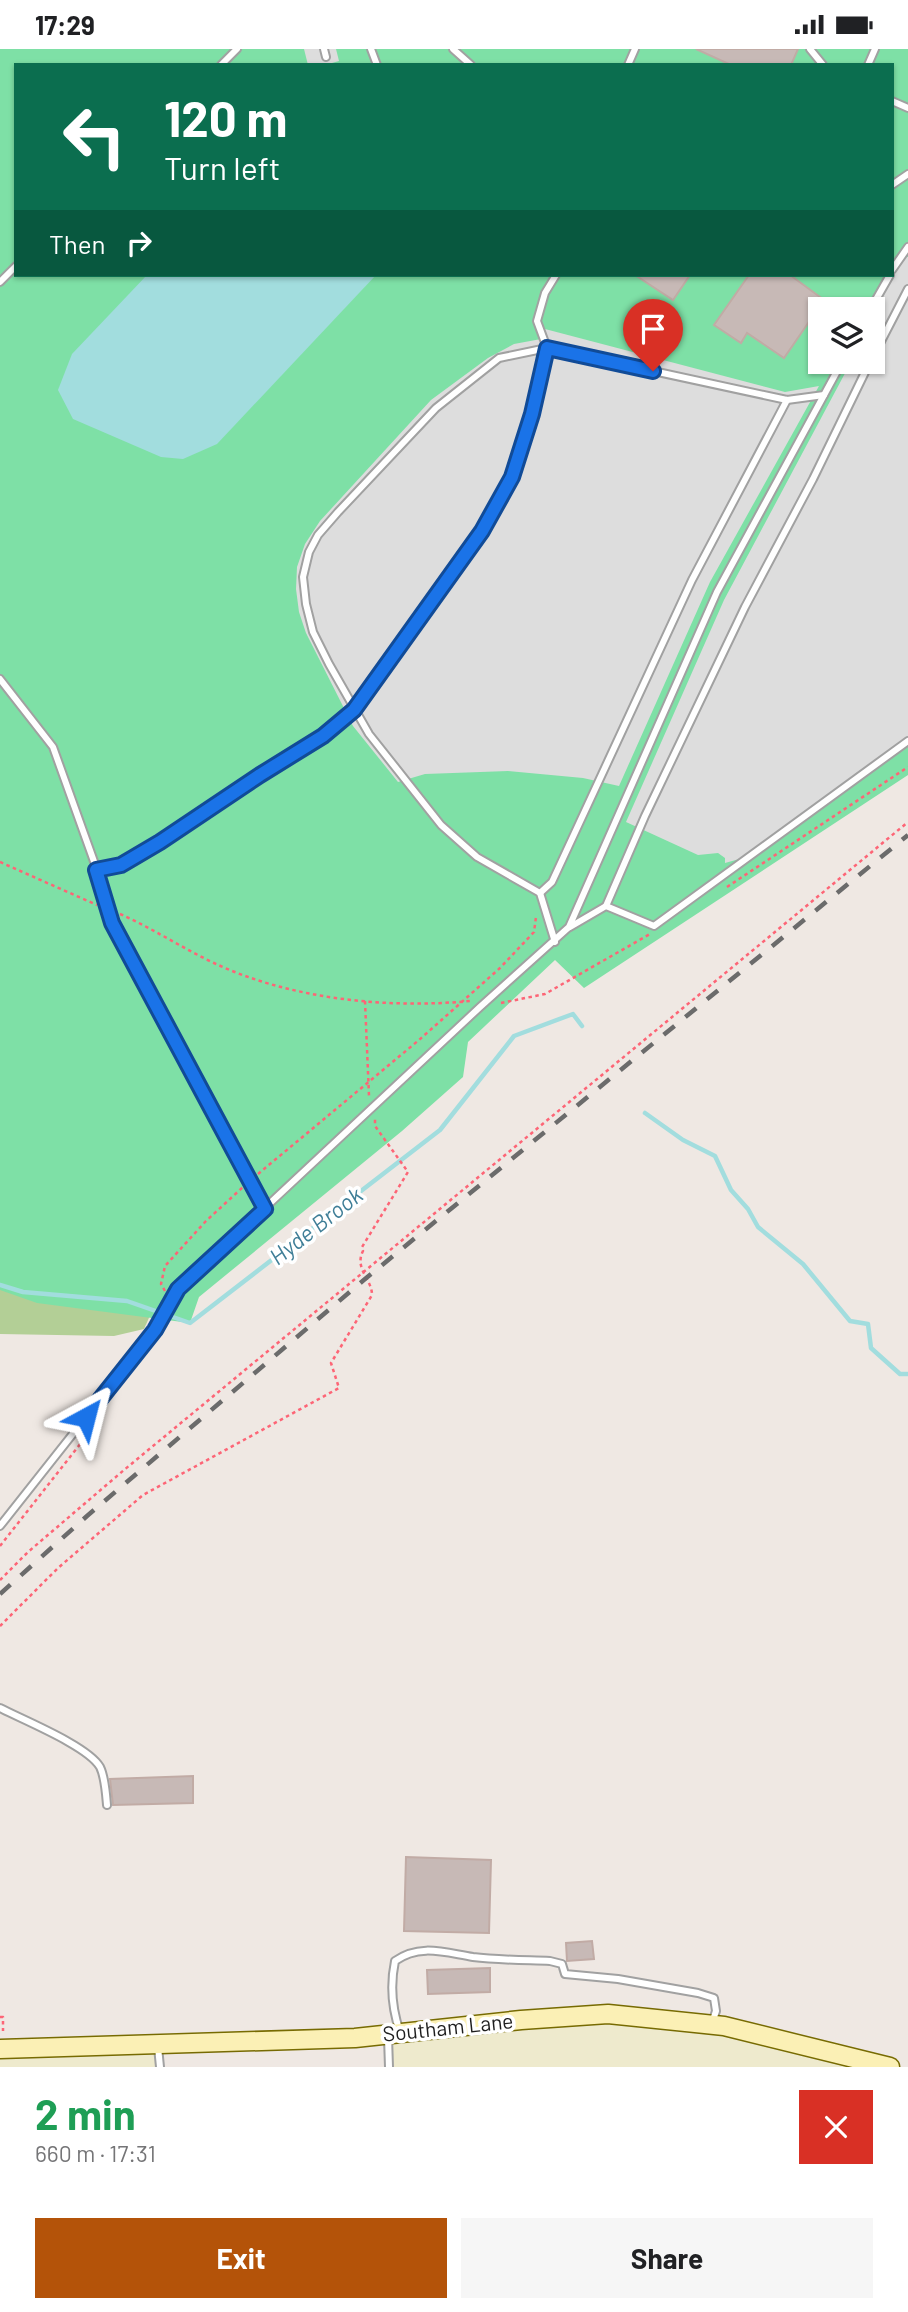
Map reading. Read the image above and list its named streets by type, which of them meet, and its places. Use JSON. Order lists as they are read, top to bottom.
{
  "streets": {
    "street": ["Southam Lane"]
  },
  "water": ["Hyde Brook"],
  "page": {
    "status": "17:29",
    "turn": ["120 m", "Turn left"],
    "then": "Then",
    "heading": ["2 min", "660 m · 17:31"],
    "buttons": ["Exit", "Share"]
  }
}
